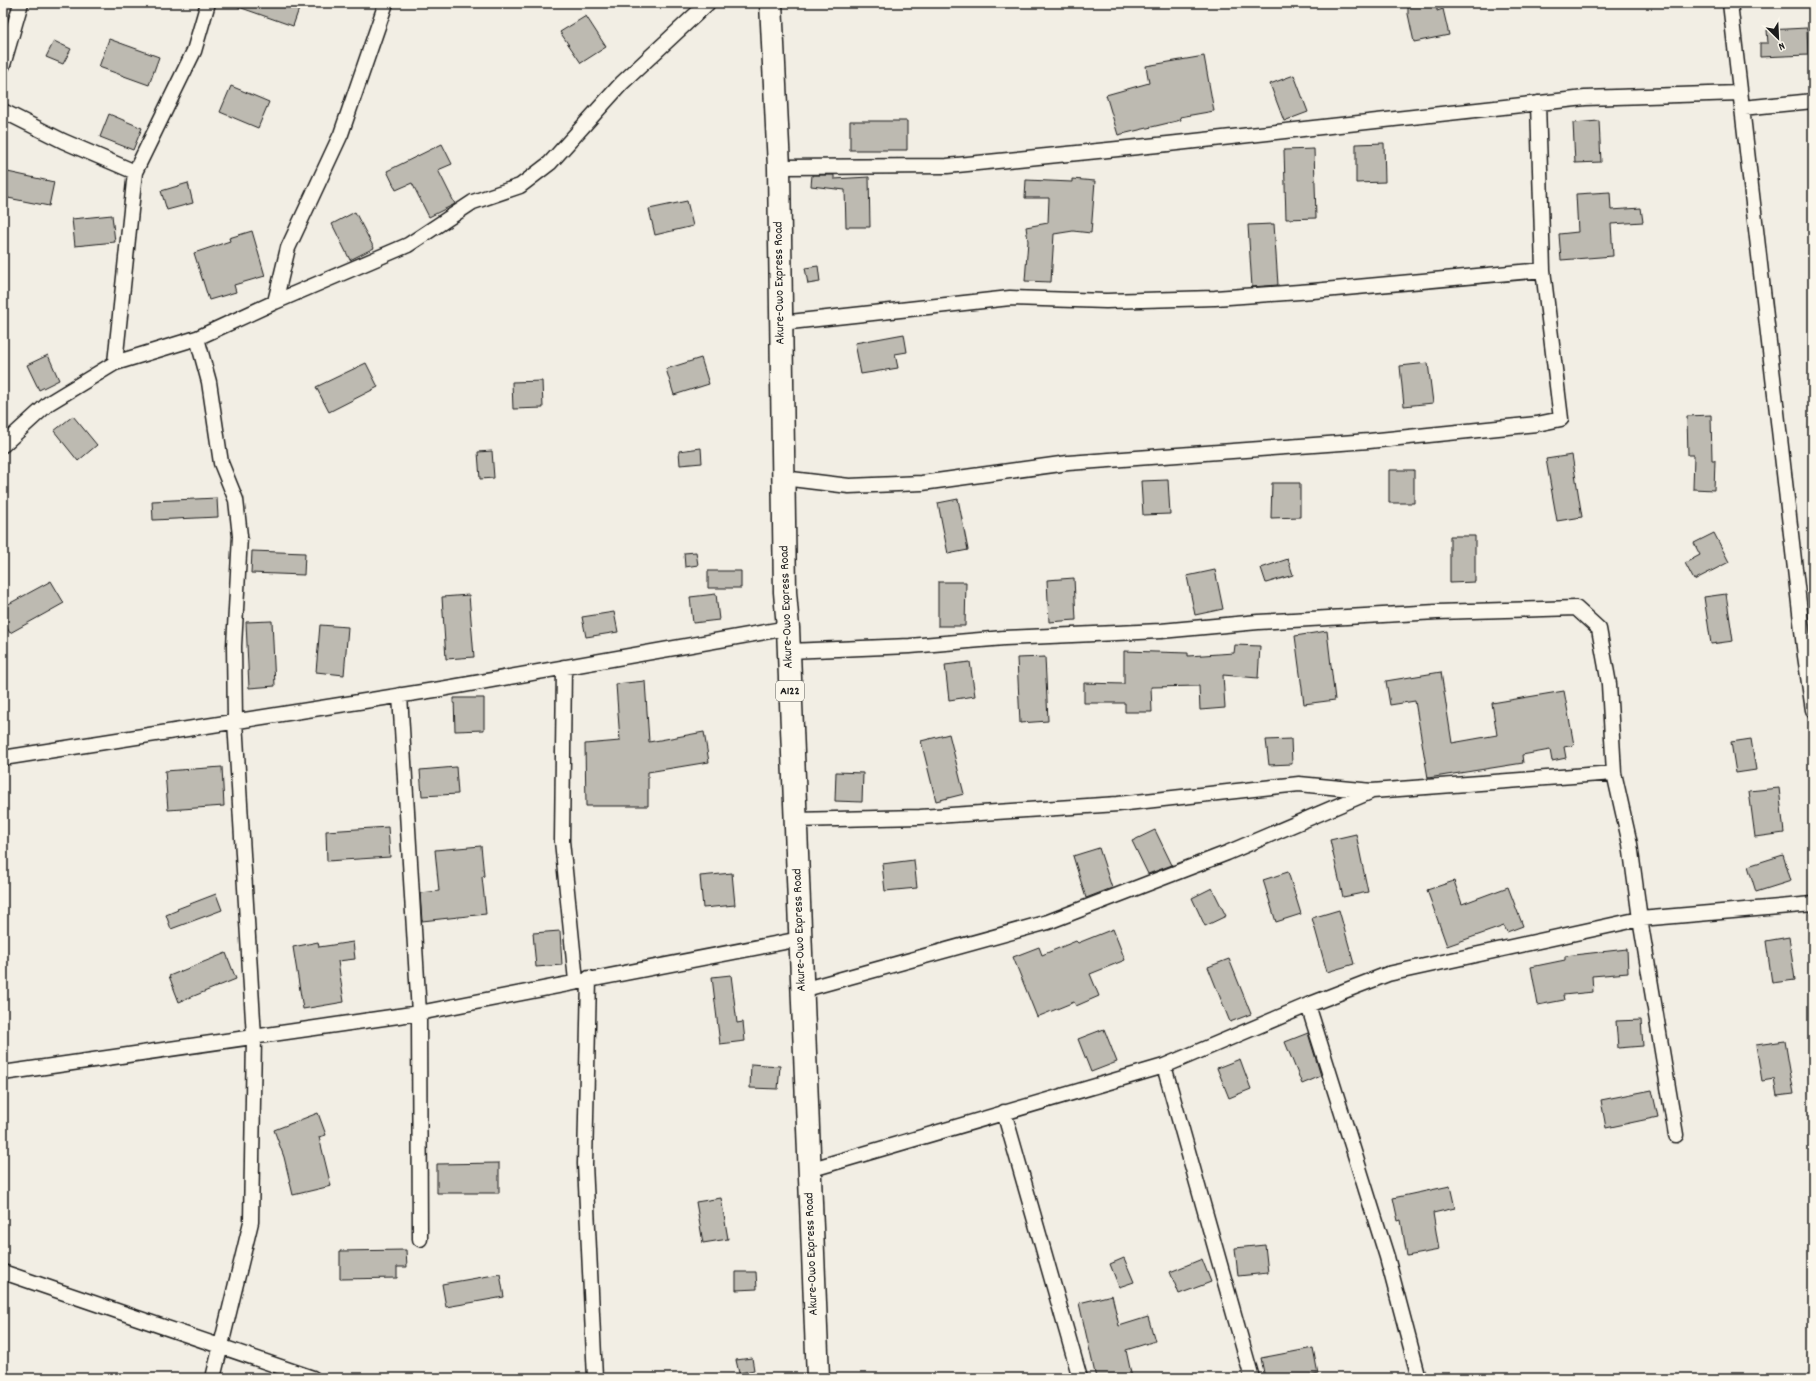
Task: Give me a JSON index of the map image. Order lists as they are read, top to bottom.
{
  "streets": {
    "highway": ["Akure-Owo Express Road", "A122"]
  },
  "north": "bottom right"
}
